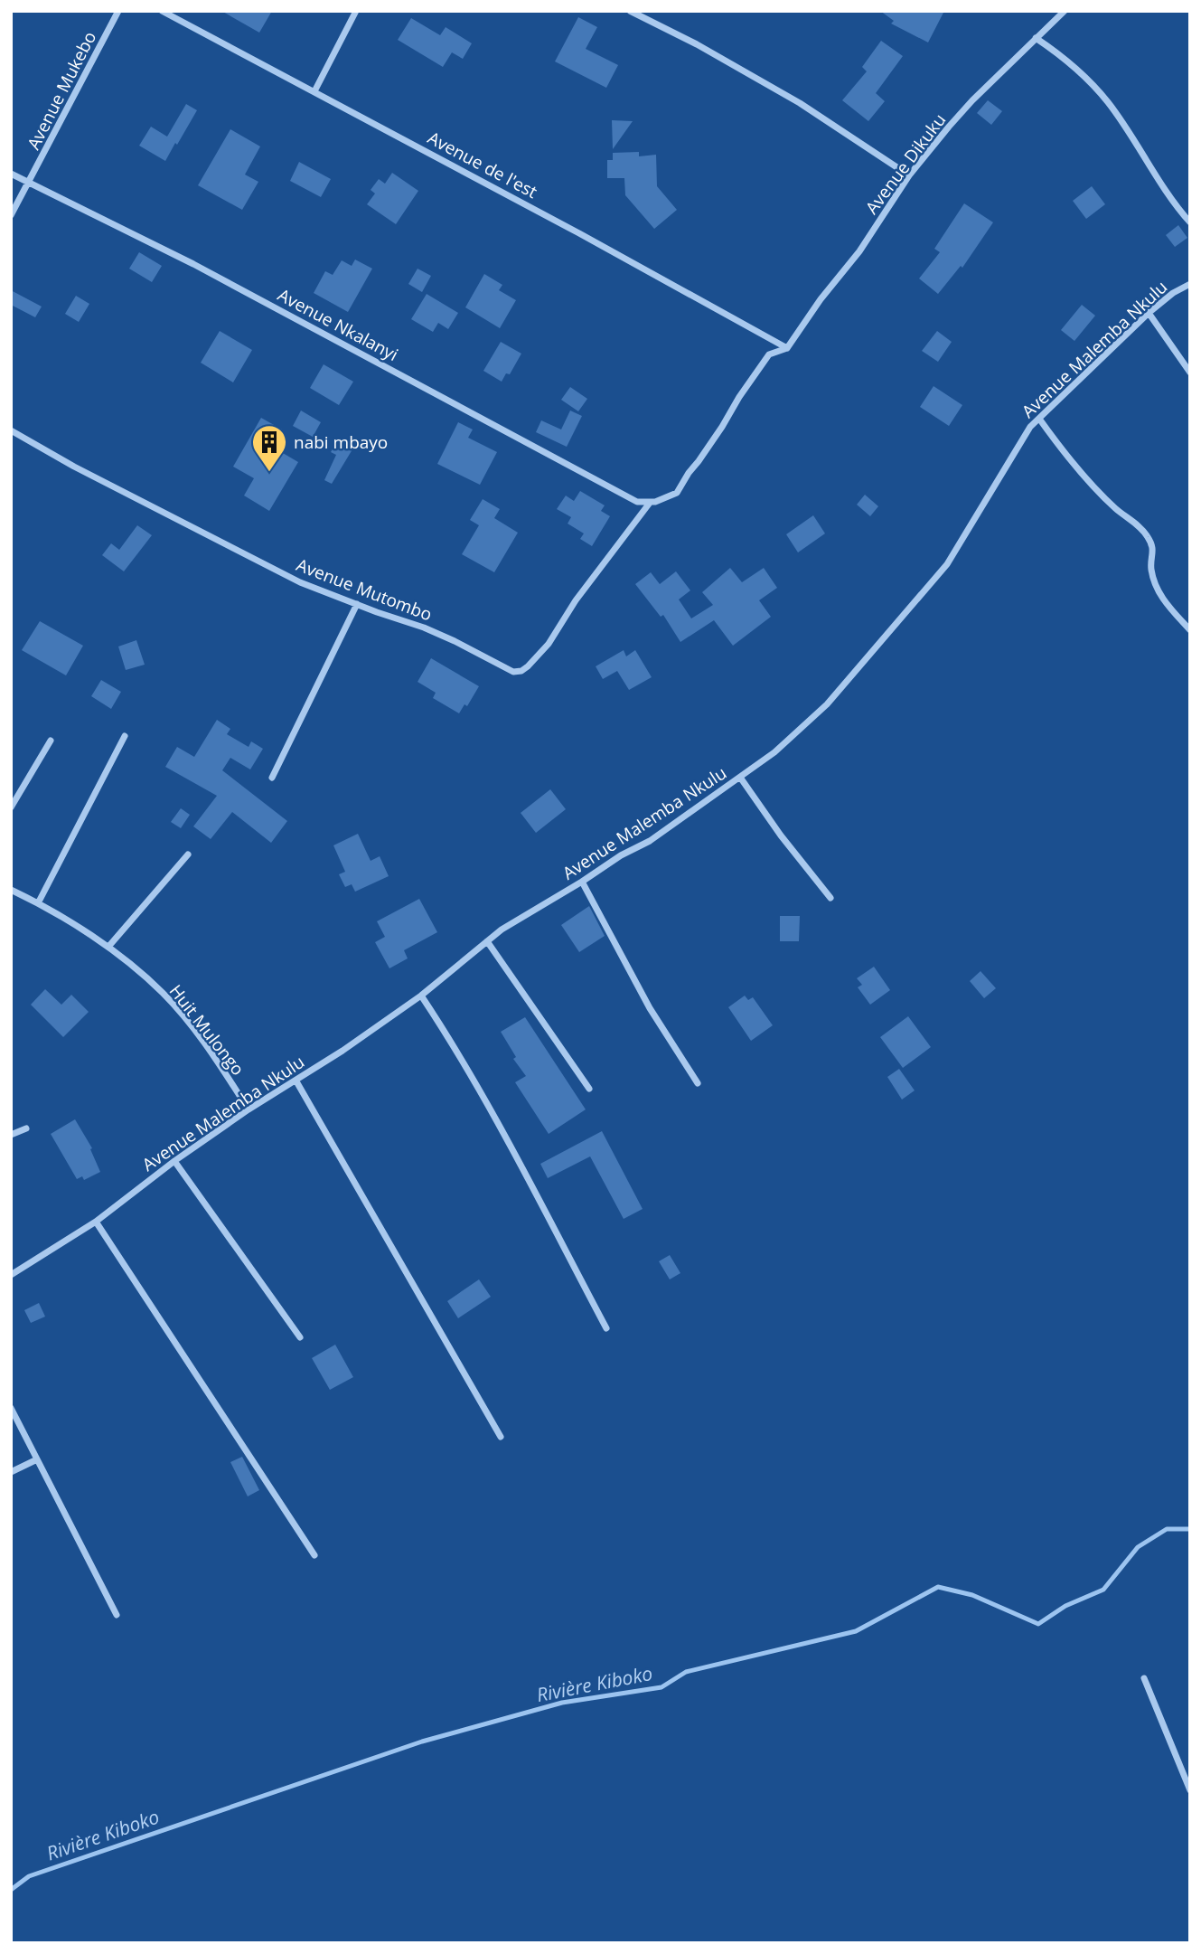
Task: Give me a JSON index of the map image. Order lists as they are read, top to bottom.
{
  "streets": {
    "street": [
      "Avenue Mukebo",
      "Avenue Dikuku",
      "Avenue de l'est",
      "Avenue Nkalanyi",
      "Avenue Malemba Nkulu",
      "Avenue Mutombo",
      "Huit Mulongo"
    ]
  },
  "crossings": [
    ["Avenue Mukebo", "Avenue Nkalanyi"],
    ["Avenue Dikuku", "Avenue de l'est"],
    ["Avenue Nkalanyi", "Avenue Mutombo"],
    ["Avenue Malemba Nkulu", "Huit Mulongo"]
  ],
  "water": ["Rivière Kiboko"],
  "places": {
    "building": ["nabi mbayo"]
  }
}
